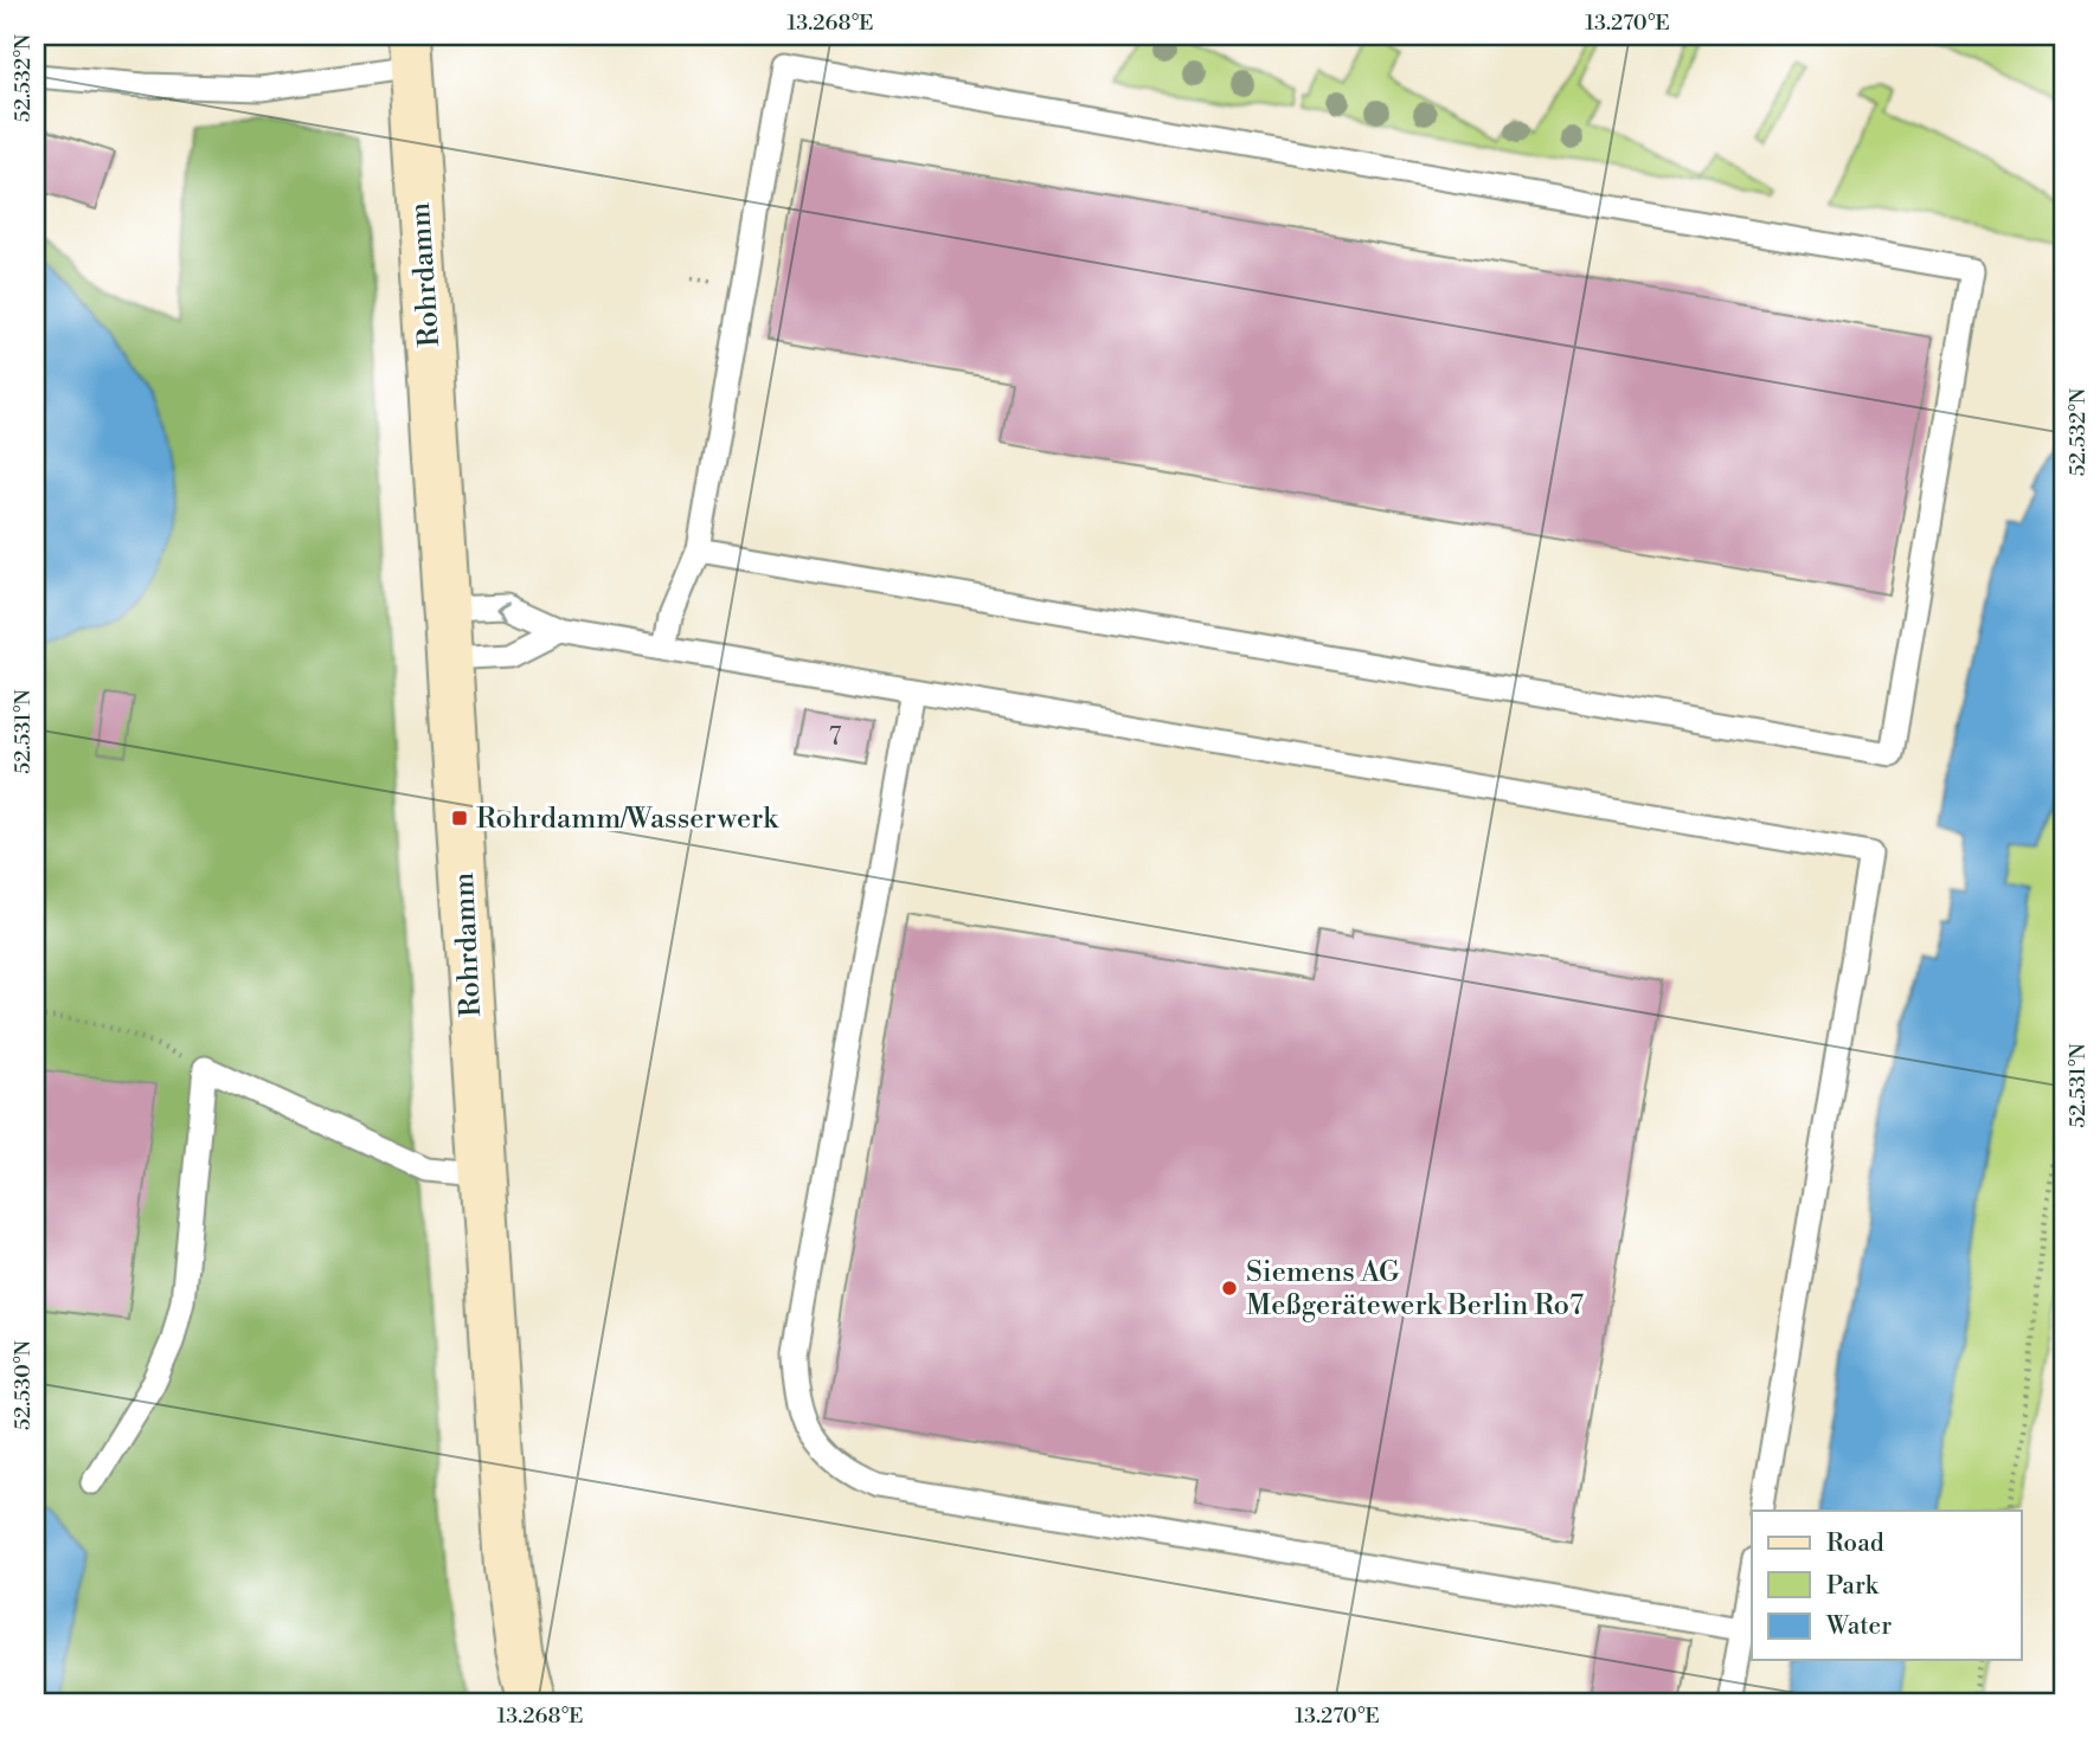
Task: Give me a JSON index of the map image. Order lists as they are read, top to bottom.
{
  "streets": {
    "main road": ["Rohrdamm"]
  },
  "places": {
    "transit": ["Rohrdamm/Wasserwerk"],
    "other": ["Siemens AG Meßgerätewerk Berlin Ro7"]
  },
  "house_numbers": ["7"],
  "legend": ["Road", "Park", "Water"],
  "coordinates": [
    "13.268°E",
    "13.270°E",
    "52.532°N",
    "52.531°N",
    "52.530°N"
  ]
}
